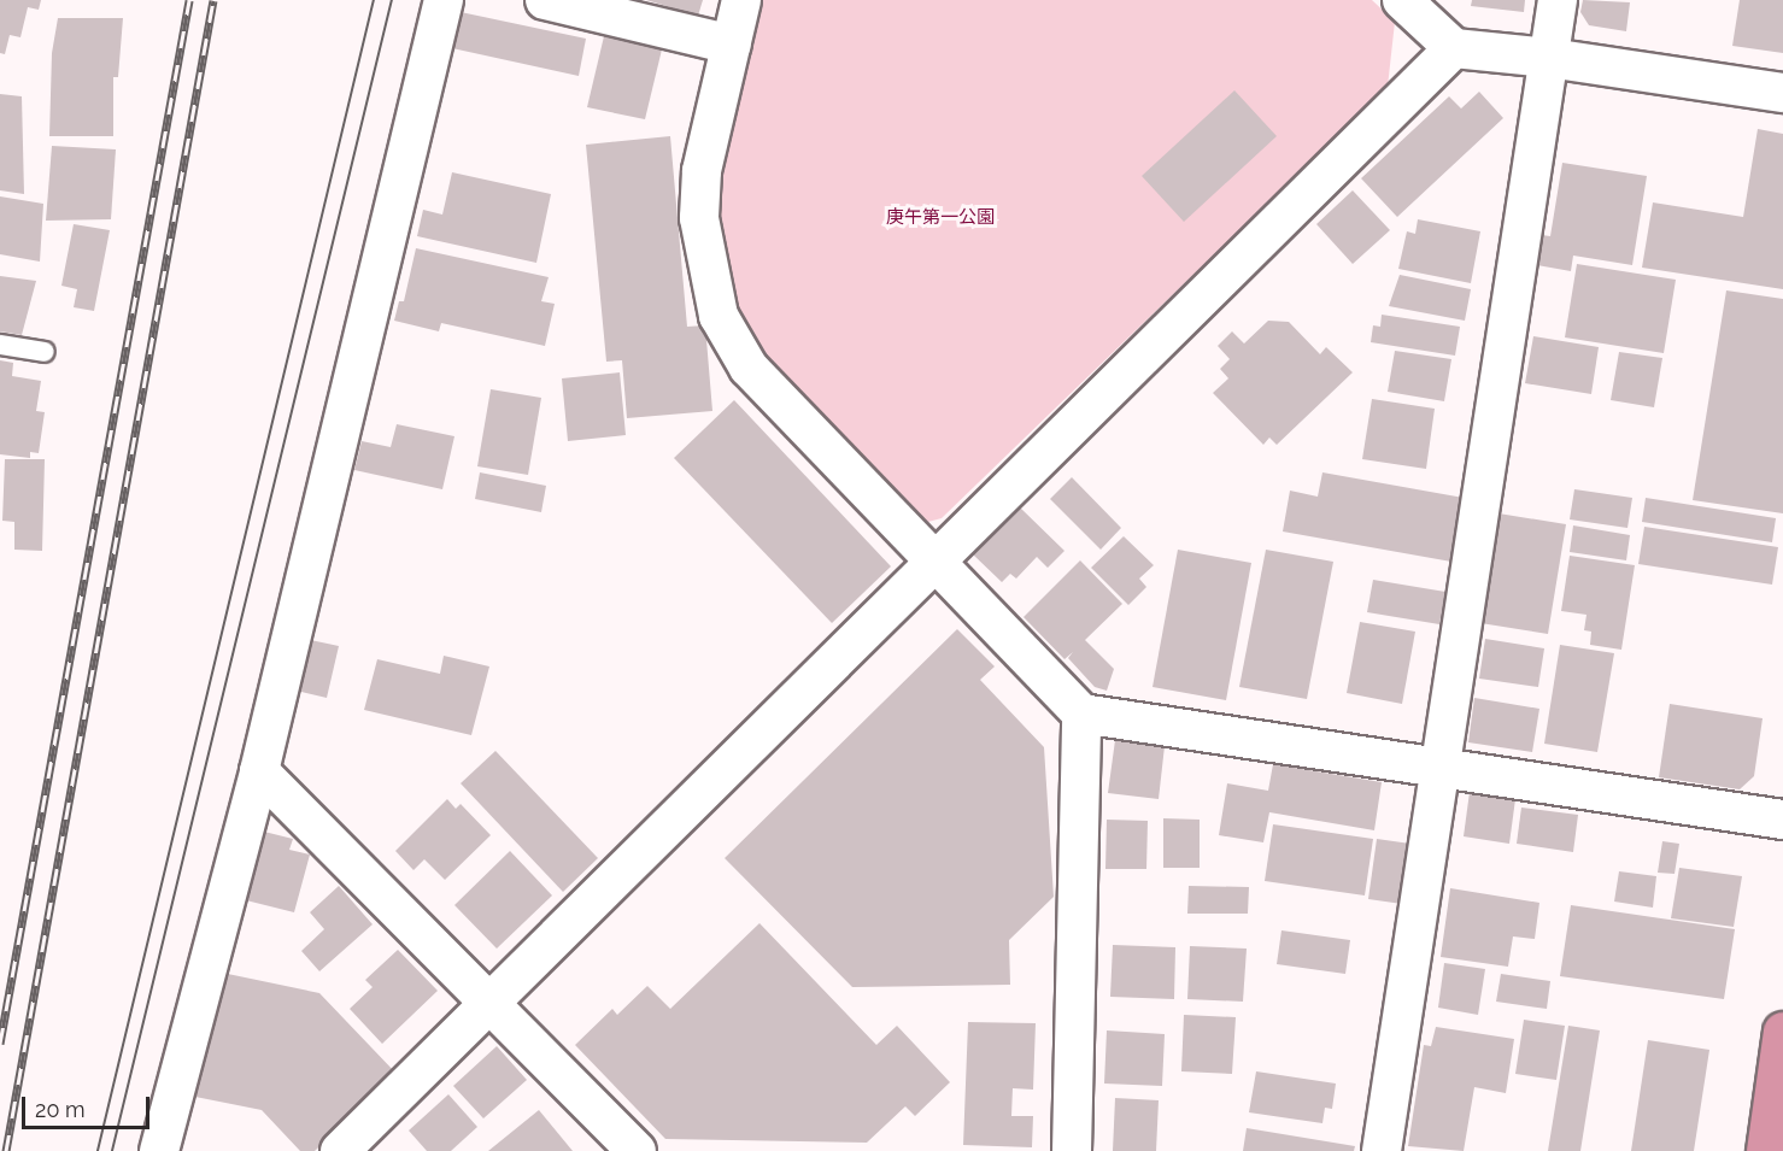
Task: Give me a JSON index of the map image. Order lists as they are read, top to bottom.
{
  "parks": ["庚午第一公園"],
  "scale_bar": "20 m"
}
